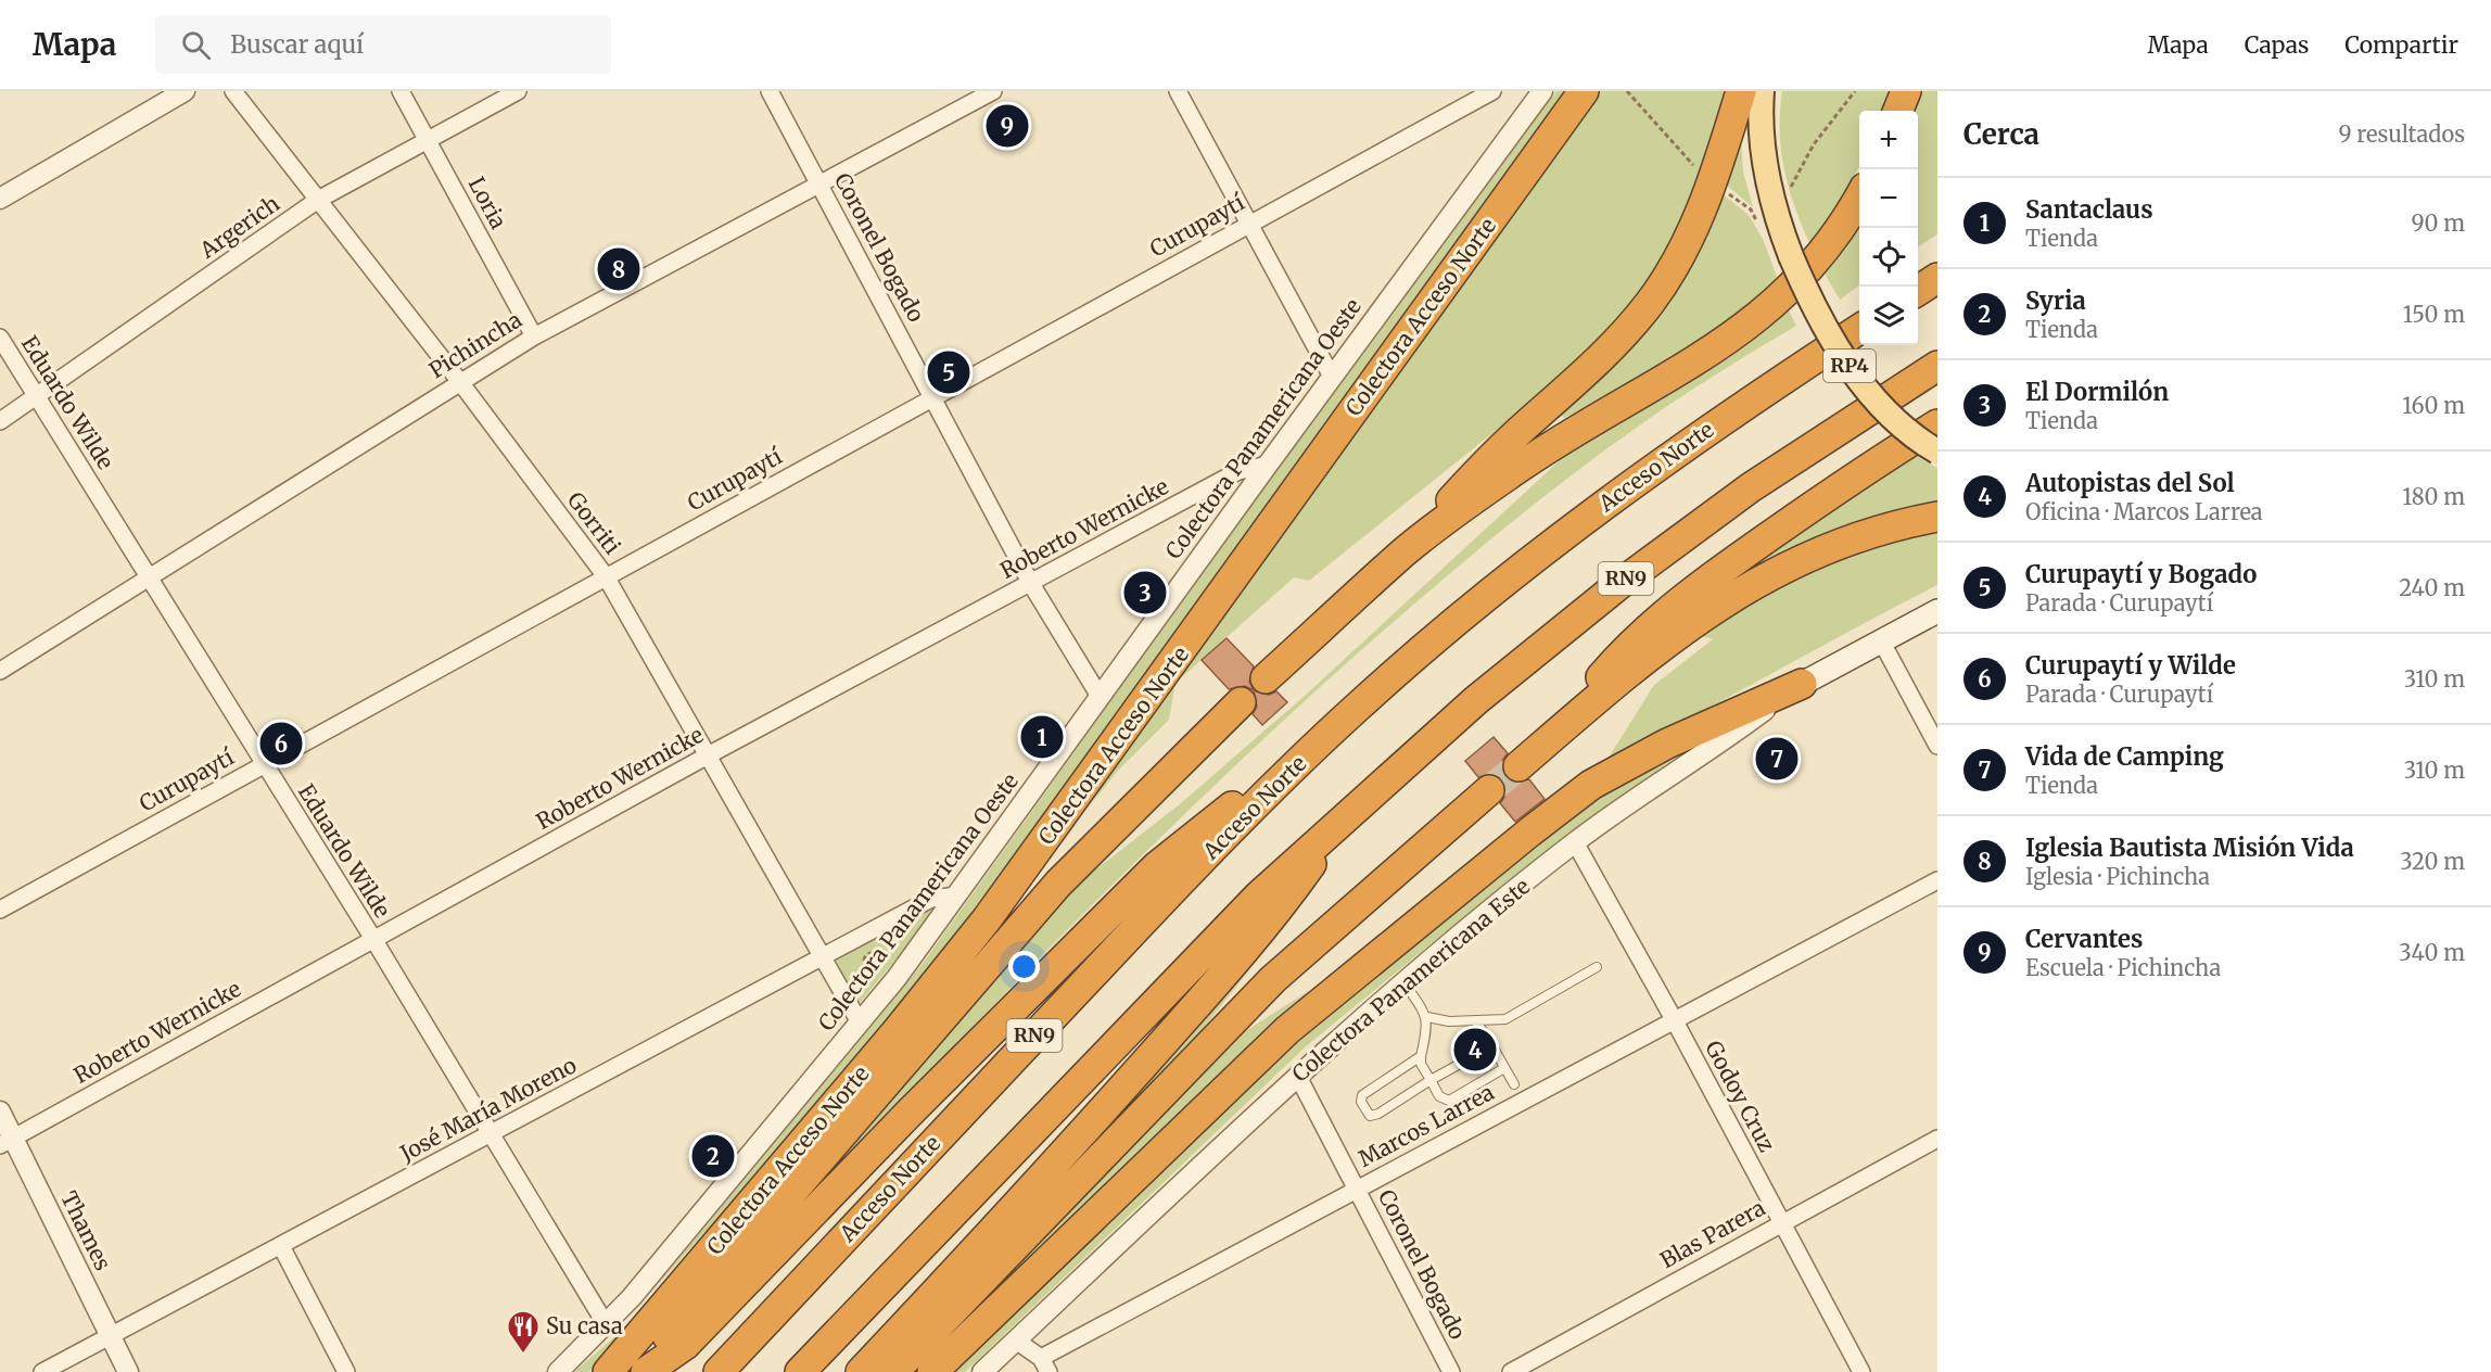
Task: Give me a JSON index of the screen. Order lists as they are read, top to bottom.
{
  "streets": {
    "highway": ["Colectora Acceso Norte", "Acceso Norte", "RN9"],
    "main road": ["RP4", "Colectora Panamericana Este"],
    "street": [
      "Loria",
      "Curupaytí",
      "Argerich",
      "Coronel Bogado",
      "Pichincha",
      "Eduardo Wilde",
      "Colectora Panamericana Oeste",
      "Gorriti",
      "Roberto Wernicke",
      "Godoy Cruz",
      "José María Moreno",
      "Marcos Larrea",
      "Thames",
      "Blas Parera"
    ]
  },
  "crossings": [
    ["Loria", "Argerich"],
    ["Loria", "Pichincha"],
    ["Curupaytí", "Coronel Bogado"],
    ["Curupaytí", "Eduardo Wilde"],
    ["Curupaytí", "Gorriti"],
    ["Argerich", "Eduardo Wilde"],
    ["Argerich", "Gorriti"],
    ["Coronel Bogado", "Pichincha"],
    ["Coronel Bogado", "Colectora Panamericana Oeste"],
    ["Coronel Bogado", "Roberto Wernicke"],
    ["Coronel Bogado", "Colectora Panamericana Este"],
    ["Coronel Bogado", "Marcos Larrea"],
    ["Pichincha", "Eduardo Wilde"],
    ["Pichincha", "Gorriti"],
    ["Eduardo Wilde", "Colectora Panamericana Oeste"],
    ["Eduardo Wilde", "Roberto Wernicke"],
    ["Eduardo Wilde", "José María Moreno"],
    ["Colectora Panamericana Oeste", "Gorriti"],
    ["Colectora Panamericana Oeste", "Roberto Wernicke"],
    ["Colectora Panamericana Oeste", "José María Moreno"],
    ["Gorriti", "Roberto Wernicke"],
    ["Gorriti", "José María Moreno"],
    ["Roberto Wernicke", "Thames"],
    ["Colectora Panamericana Este", "Godoy Cruz"],
    ["Godoy Cruz", "Marcos Larrea"],
    ["Godoy Cruz", "Blas Parera"],
    ["José María Moreno", "Thames"]
  ],
  "places": {
    "restaurant": ["Su casa"]
  },
  "page": {
    "header": "Mapa",
    "search": "Buscar aquí",
    "nav": ["Mapa", "Capas", "Compartir"],
    "heading": ["Cerca", "9 resultados"],
    "pins": [
      "9",
      "8",
      "5",
      "3",
      "1",
      "6",
      "7",
      "4",
      "2"
    ],
    "map_buttons": ["+", "−"],
    "list": [
      {
        "mark": "1",
        "name": "Santaclaus",
        "note": "Tienda",
        "value": "90 m"
      },
      {
        "mark": "2",
        "name": "Syria",
        "note": "Tienda",
        "value": "150 m"
      },
      {
        "mark": "3",
        "name": "El Dormilón",
        "note": "Tienda",
        "value": "160 m"
      },
      {
        "mark": "4",
        "name": "Autopistas del Sol",
        "note": "Oficina · Marcos Larrea",
        "value": "180 m"
      },
      {
        "mark": "5",
        "name": "Curupaytí y Bogado",
        "note": "Parada · Curupaytí",
        "value": "240 m"
      },
      {
        "mark": "6",
        "name": "Curupaytí y Wilde",
        "note": "Parada · Curupaytí",
        "value": "310 m"
      },
      {
        "mark": "7",
        "name": "Vida de Camping",
        "note": "Tienda",
        "value": "310 m"
      },
      {
        "mark": "8",
        "name": "Iglesia Bautista Misión Vida",
        "note": "Iglesia · Pichincha",
        "value": "320 m"
      },
      {
        "mark": "9",
        "name": "Cervantes",
        "note": "Escuela · Pichincha",
        "value": "340 m"
      }
    ]
  }
}
